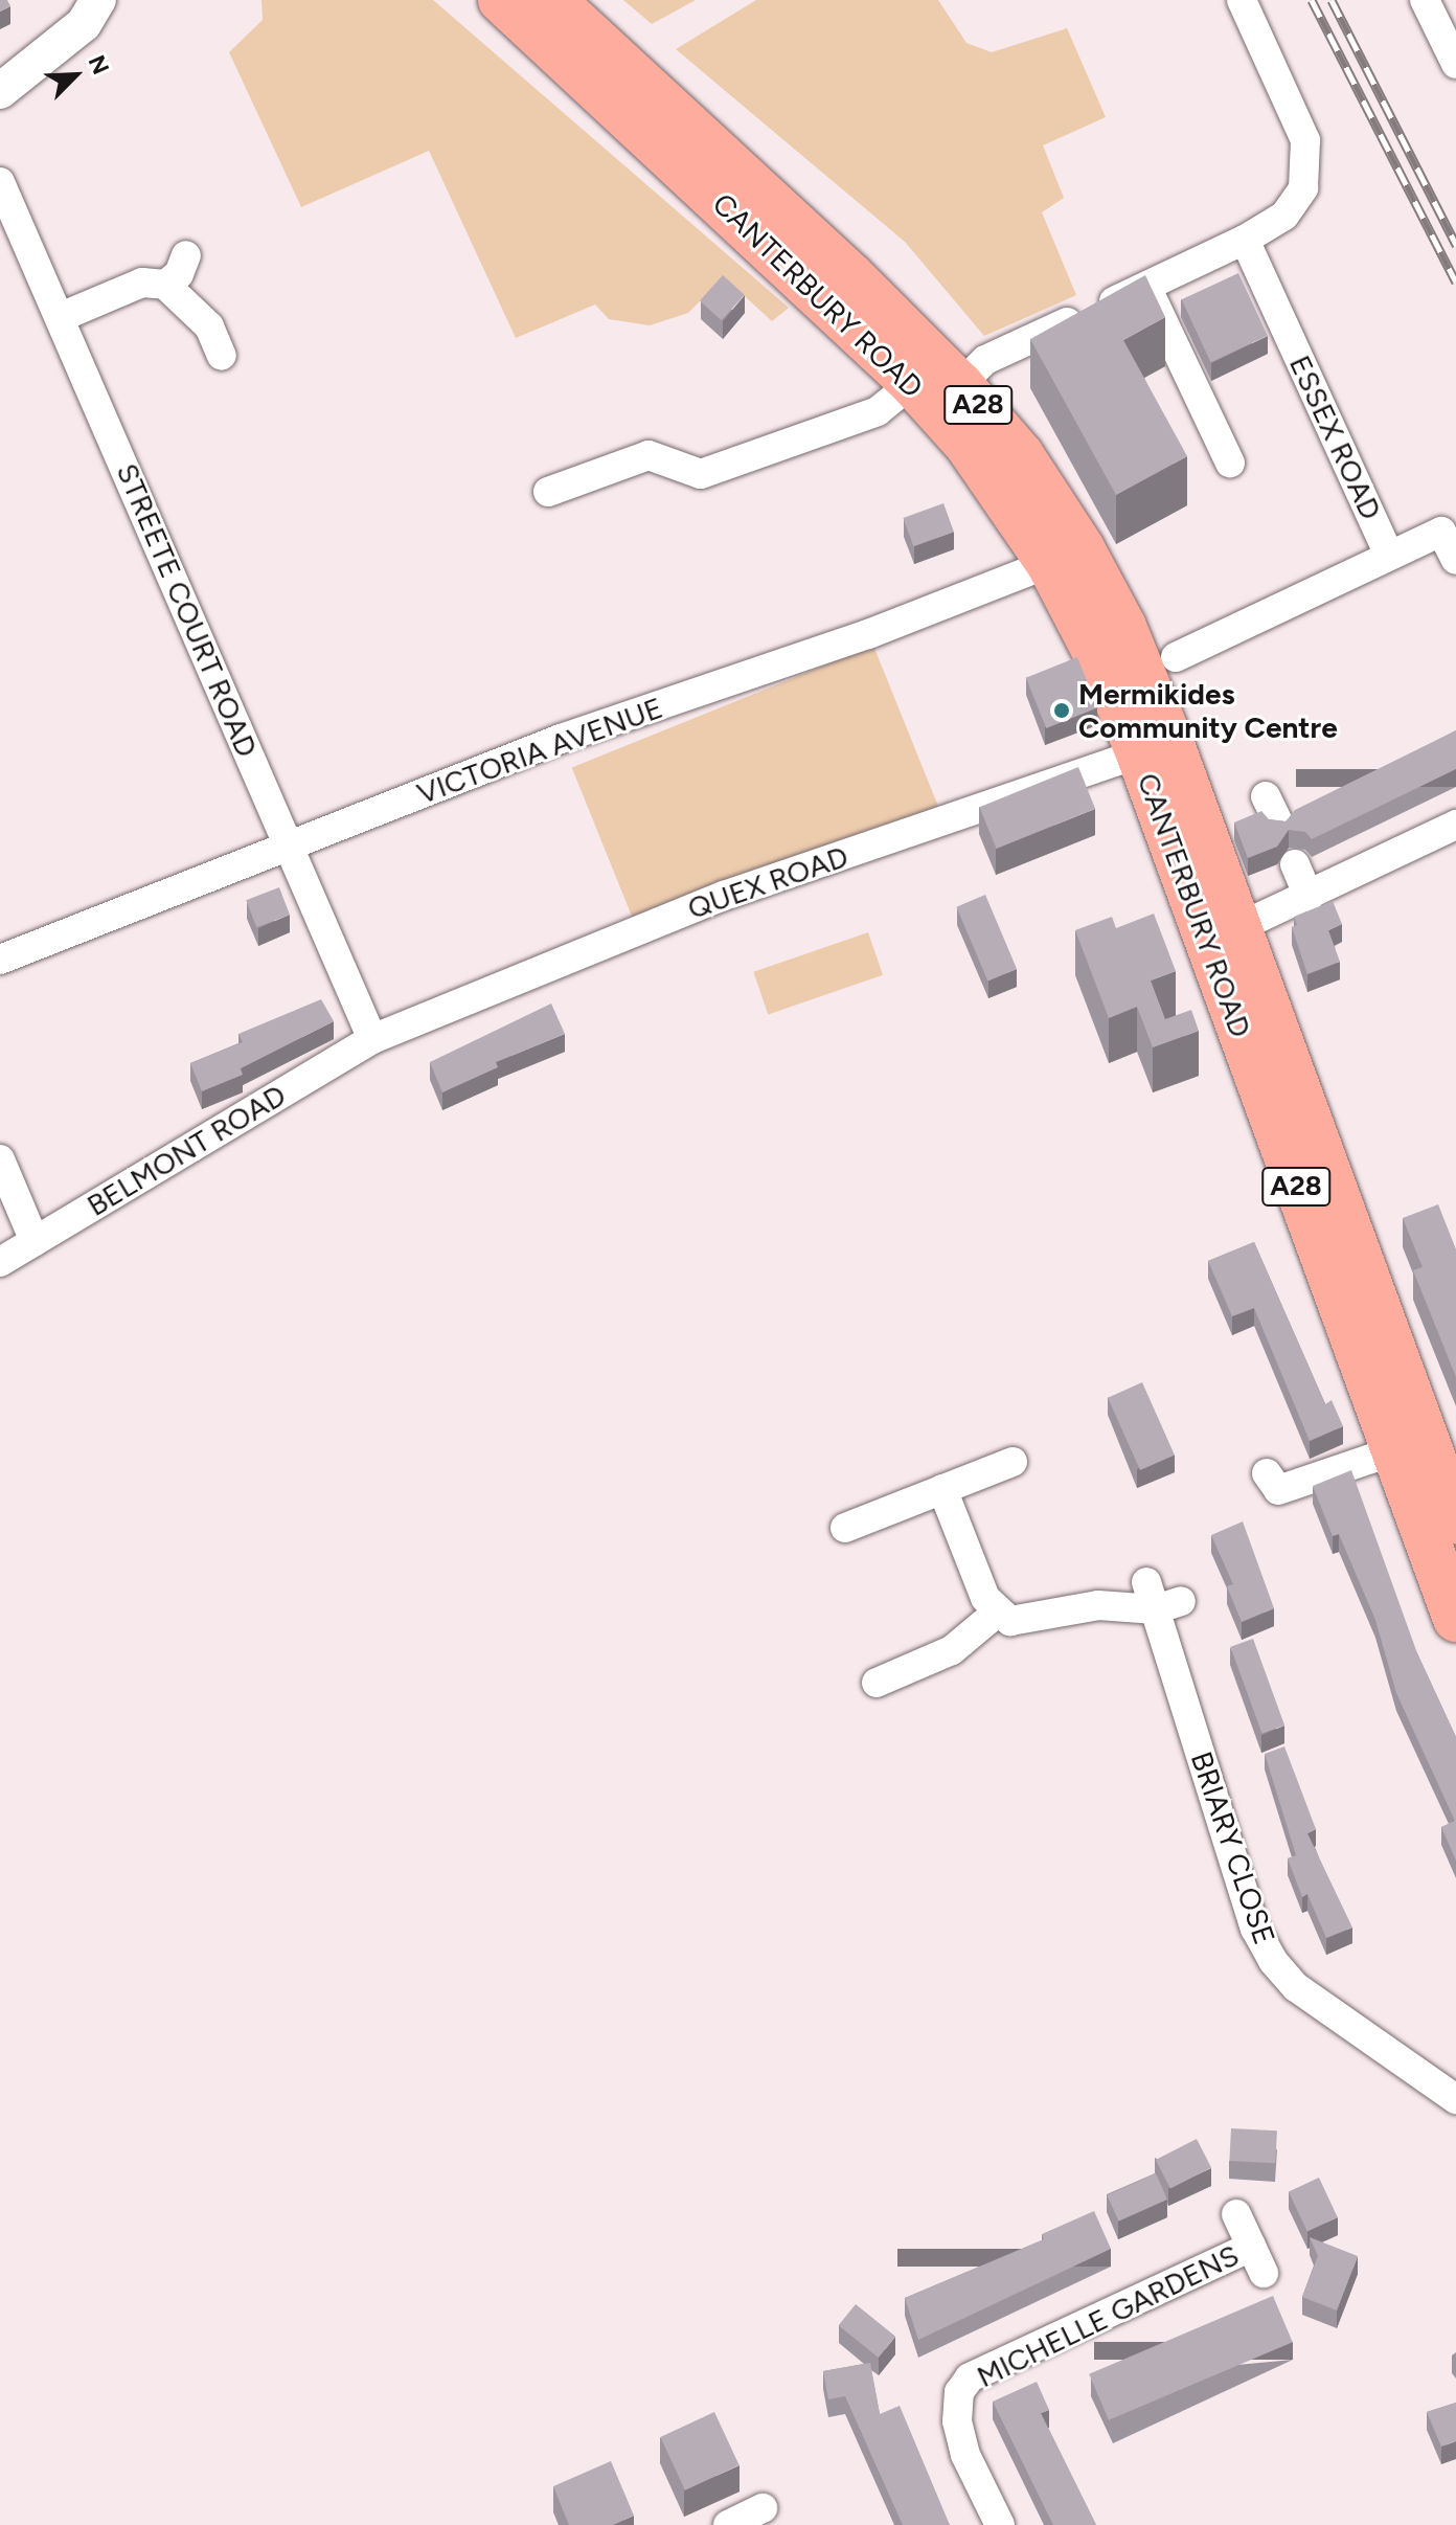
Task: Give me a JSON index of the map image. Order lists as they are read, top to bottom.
{
  "streets": {
    "highway": ["CANTERBURY ROAD", "A28"],
    "street": [
      "ESSEX ROAD",
      "STREETE COURT ROAD",
      "VICTORIA AVENUE",
      "QUEX ROAD",
      "BELMONT ROAD",
      "BRIARY CLOSE",
      "MICHELLE GARDENS"
    ]
  },
  "crossings": [
    ["CANTERBURY ROAD", "VICTORIA AVENUE"],
    ["CANTERBURY ROAD", "QUEX ROAD"],
    ["STREETE COURT ROAD", "VICTORIA AVENUE"],
    ["STREETE COURT ROAD", "QUEX ROAD"],
    ["STREETE COURT ROAD", "BELMONT ROAD"],
    ["QUEX ROAD", "BELMONT ROAD"]
  ],
  "places": ["Mermikides Community Centre"],
  "north": "top right"
}
